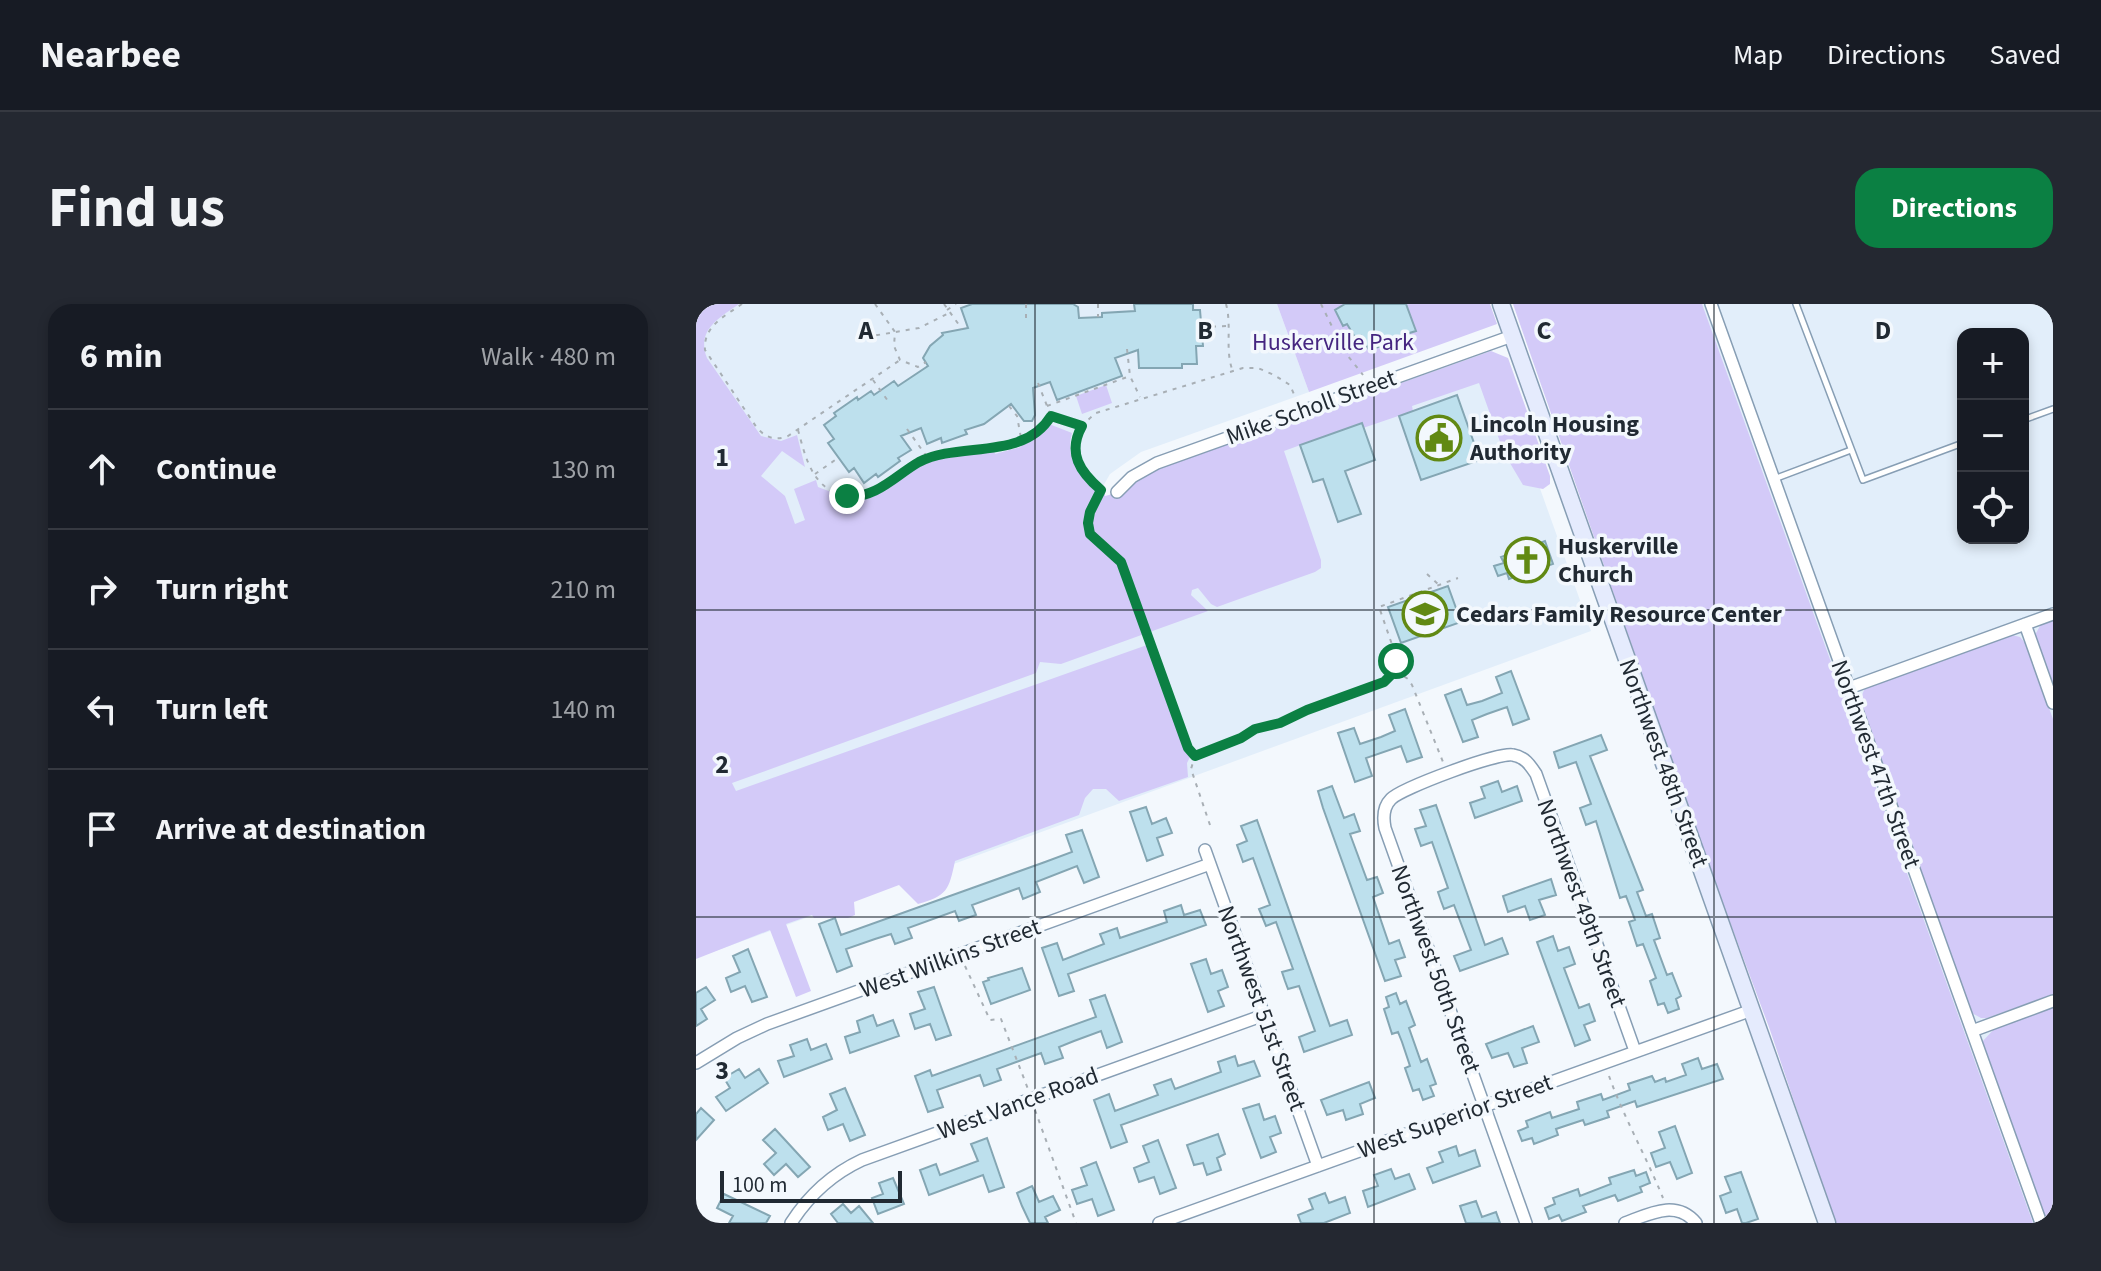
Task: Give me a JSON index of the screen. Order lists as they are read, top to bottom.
{
  "streets": {
    "main road": ["Northwest 48th Street"],
    "street": [
      "Mike Scholl Street",
      "Northwest 47th Street",
      "Northwest 49th Street",
      "West Wilkins Street",
      "Northwest 50th Street",
      "Northwest 51st Street",
      "West Vance Road",
      "West Superior Street"
    ]
  },
  "crossings": [
    ["Mike Scholl Street", "Northwest 48th Street"],
    ["Northwest 48th Street", "West Superior Street"],
    ["Northwest 49th Street", "Northwest 50th Street"],
    ["Northwest 49th Street", "West Superior Street"],
    ["West Wilkins Street", "Northwest 51st Street"],
    ["Northwest 50th Street", "West Superior Street"],
    ["Northwest 51st Street", "West Vance Road"],
    ["Northwest 51st Street", "West Superior Street"]
  ],
  "parks": ["Huskerville Park"],
  "places": {
    "public building": ["Lincoln Housing Authority"],
    "church": ["Huskerville Church"],
    "school or university": ["Cedars Family Resource Center"]
  },
  "scale_bar": "100 m",
  "page": {
    "header": "Nearbee",
    "nav": ["Map", "Directions", "Saved"],
    "buttons": "Directions",
    "title": "Find us",
    "heading": ["6 min", "Walk · 480 m"],
    "map_buttons": ["+", "−"],
    "list": [
      ["Continue", "130 m"],
      ["Turn right", "210 m"],
      ["Turn left", "140 m"],
      "Arrive at destination"
    ],
    "scale": "100 m"
  },
  "grid": {
    "columns": [
      "A",
      "B",
      "C",
      "D"
    ],
    "rows": ["1", "2", "3"]
  }
}
